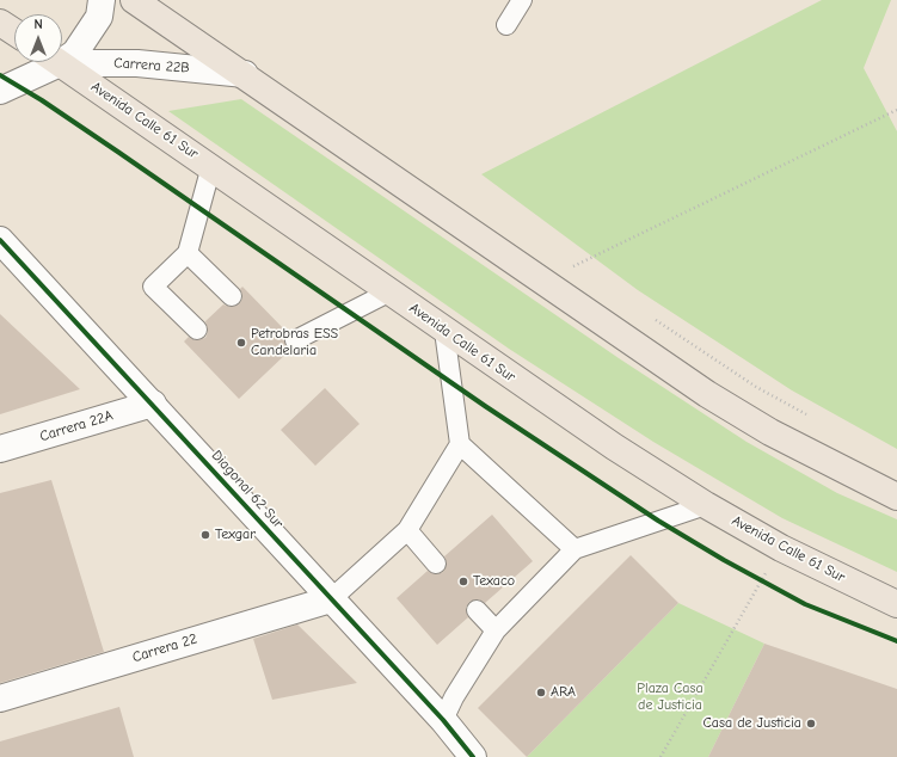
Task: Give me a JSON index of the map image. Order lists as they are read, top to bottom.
{
  "streets": {
    "main road": ["Avenida Calle 61 Sur"],
    "street": [
      "Carrera 22B",
      "Carrera 22A",
      "Diagonal 62 Sur",
      "Carrera 22"
    ]
  },
  "crossings": [
    ["Carrera 22A", "Diagonal 62 Sur"],
    ["Diagonal 62 Sur", "Carrera 22"]
  ],
  "parks": ["Plaza Casa de Justicia"],
  "places": [
    "Petrobras ESS Candelaria",
    "Texgar",
    "Texaco",
    "ARA",
    "Casa de Justicia"
  ],
  "north": "top"
}
